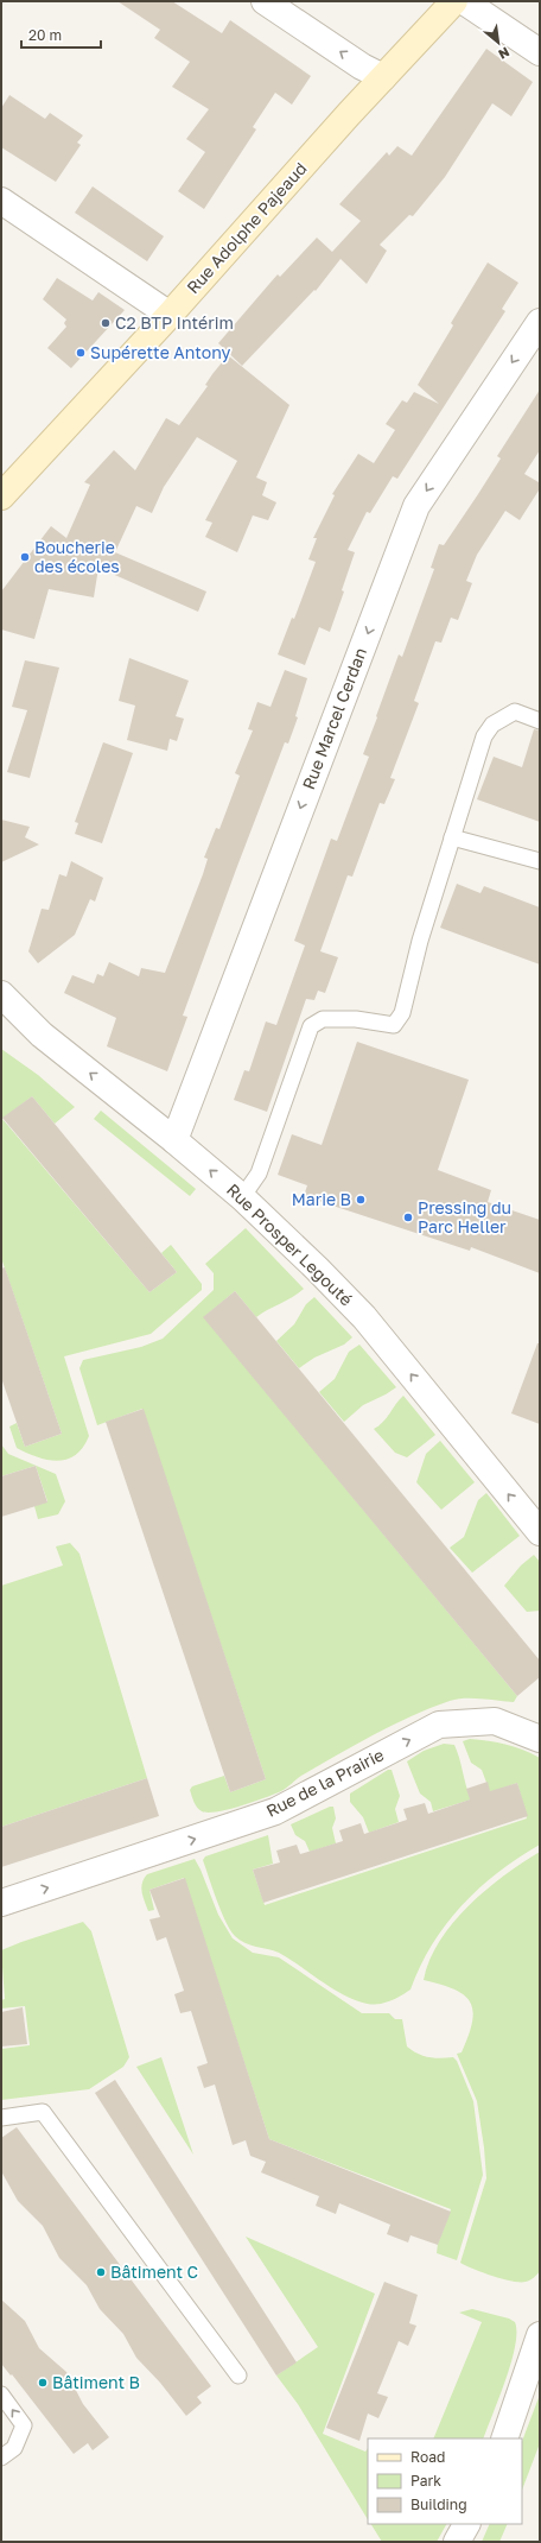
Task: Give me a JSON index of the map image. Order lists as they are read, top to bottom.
{
  "streets": {
    "main road": ["Rue Adolphe Pajeaud"],
    "street": ["Rue Marcel Cerdan", "Rue Prosper Legouté", "Rue de la Prairie"]
  },
  "crossings": [
    ["Rue Marcel Cerdan", "Rue Prosper Legouté"]
  ],
  "one_way": ["Rue Marcel Cerdan", "Rue Prosper Legouté", "Rue de la Prairie"],
  "places": [
    "C2 BTP Intérim",
    "Supérette Antony",
    "Boucherie des écoles",
    "Marie B",
    "Pressing du Parc Heller",
    "Bâtiment C",
    "Bâtiment B"
  ],
  "legend": ["Road", "Park", "Building"],
  "scale_bar": "20 m",
  "north": "bottom right"
}
